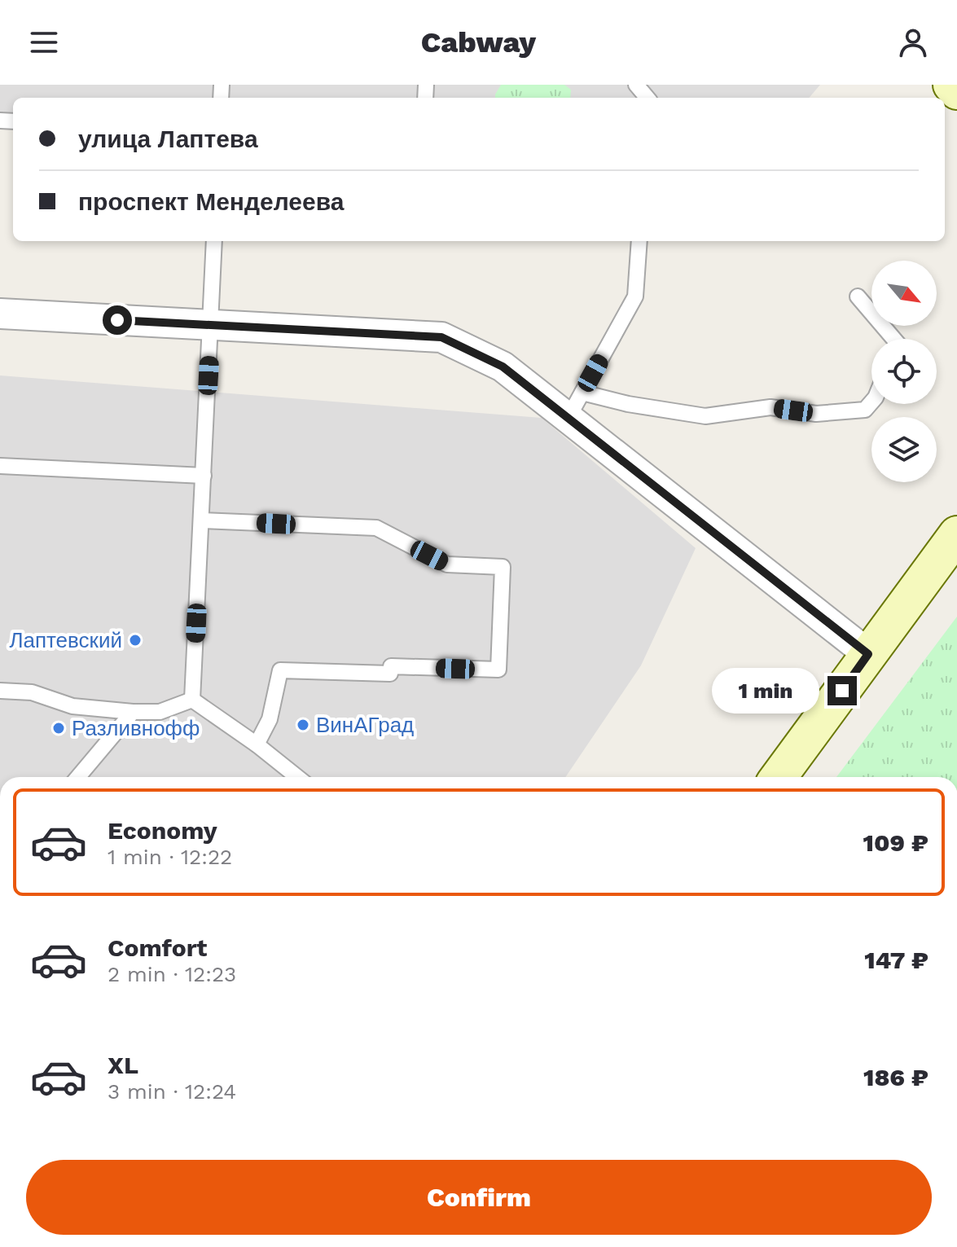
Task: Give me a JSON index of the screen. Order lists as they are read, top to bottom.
{
  "places": ["Лаптевский", "ВинАГрад", "Разливнофф"],
  "north": "bottom right",
  "page": {
    "header": "Cabway",
    "banner": ["улица Лаптева", "проспект Менделеева"],
    "bubble": "1 min",
    "list": [
      {
        "name": "Economy",
        "note": "1 min · 12:22",
        "value": "109 ₽"
      },
      {
        "name": "Comfort",
        "note": "2 min · 12:23",
        "value": "147 ₽"
      },
      {
        "name": "XL",
        "note": "3 min · 12:24",
        "value": "186 ₽"
      }
    ],
    "buttons": "Confirm"
  }
}
